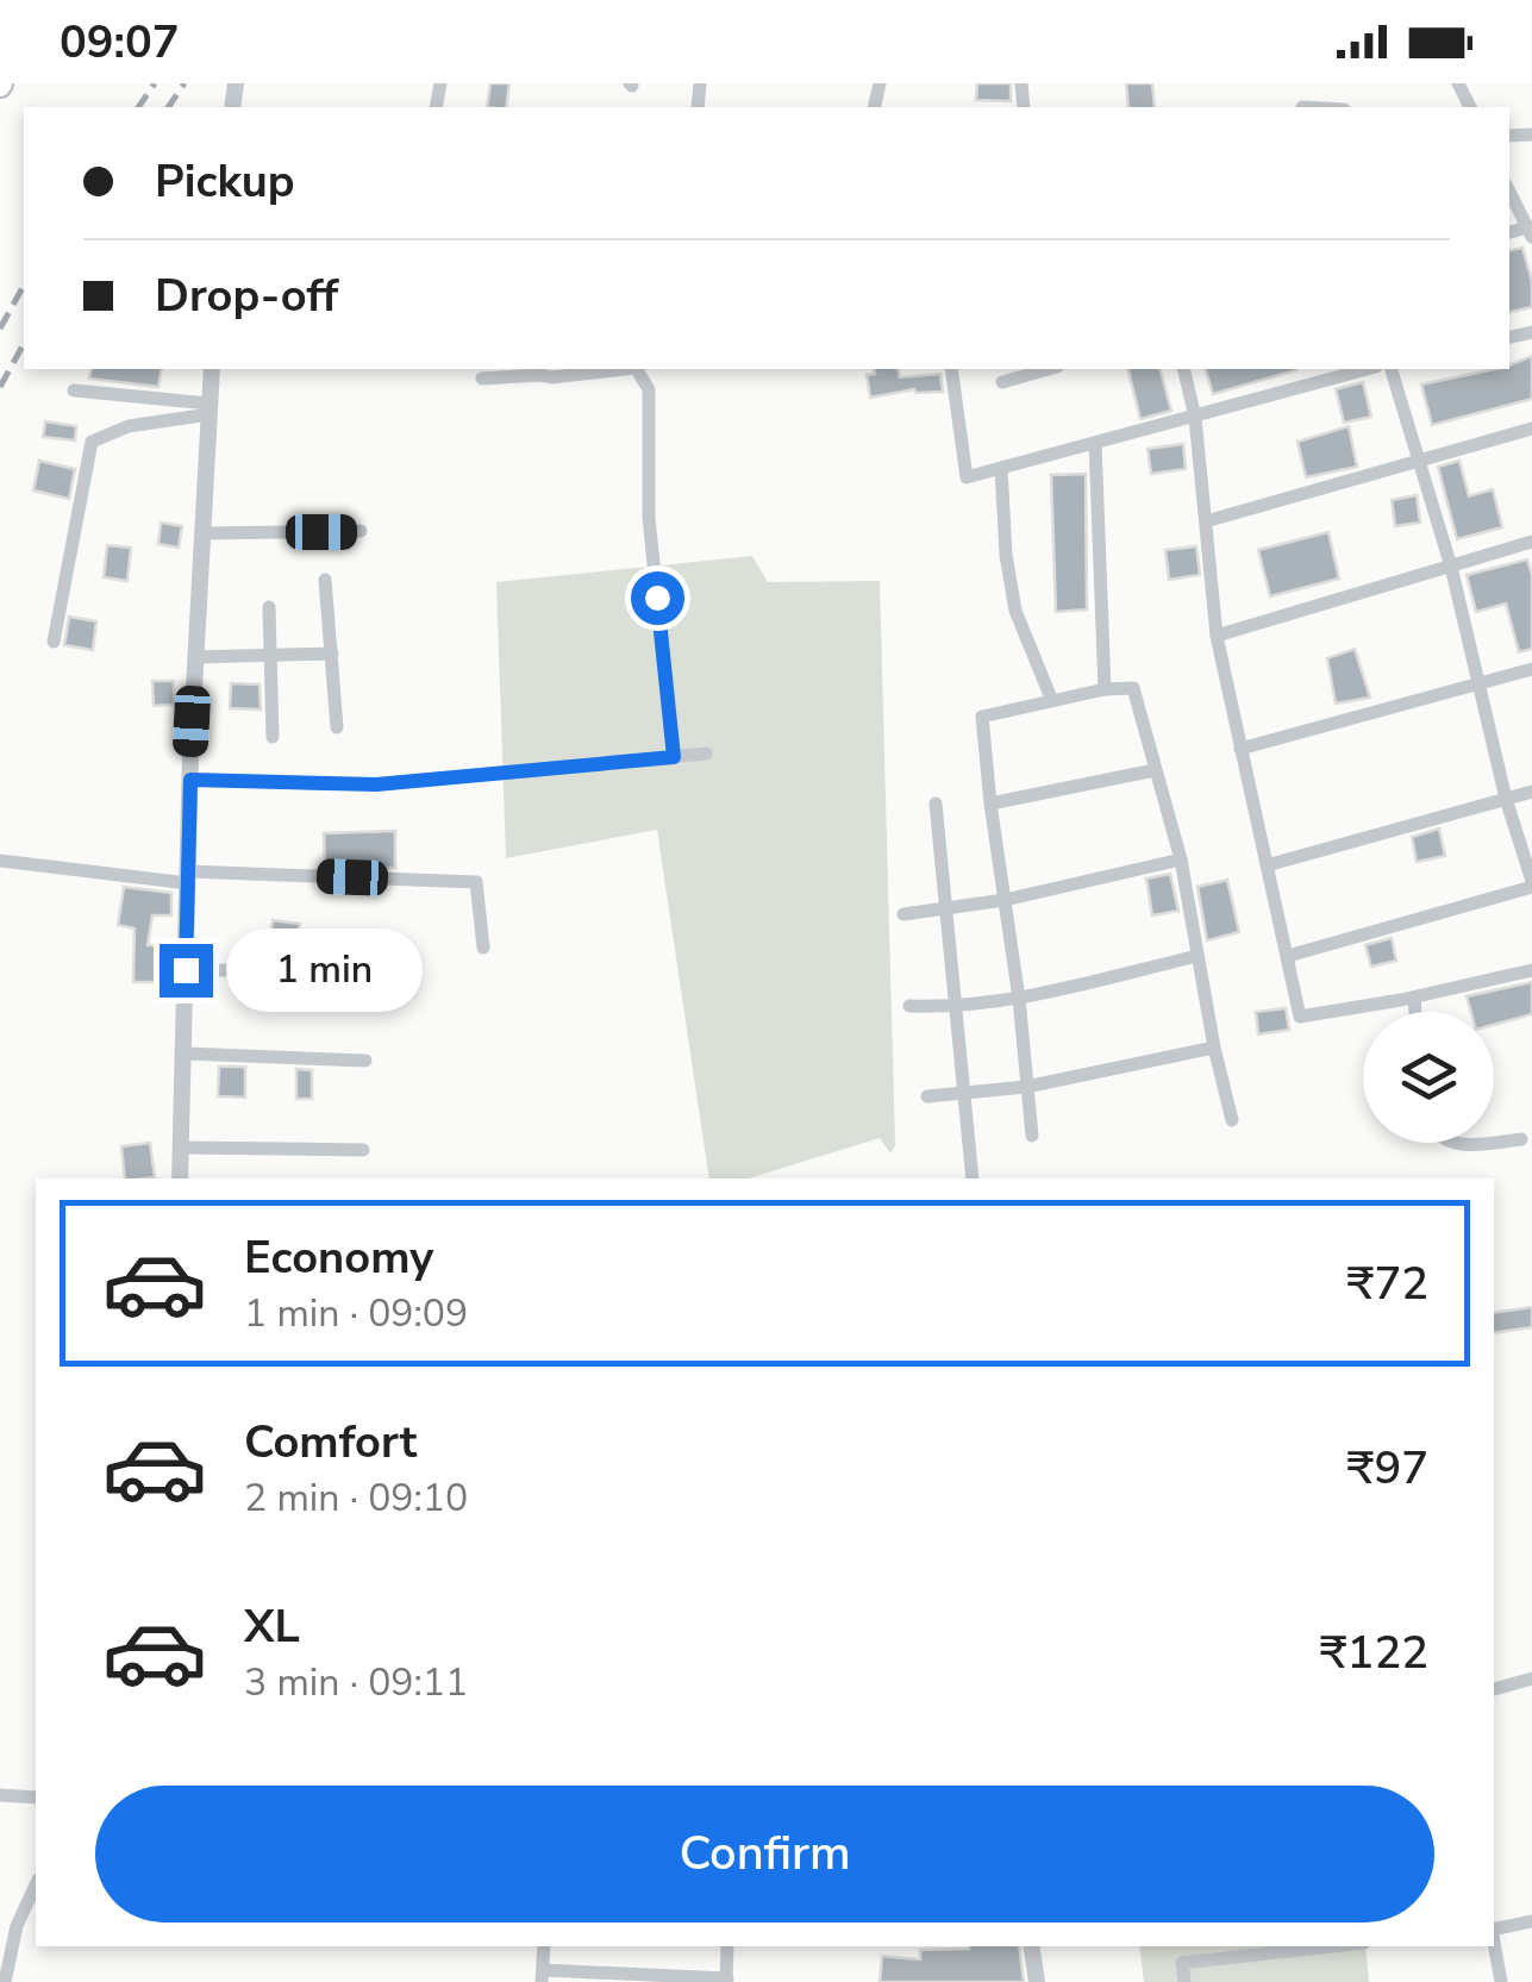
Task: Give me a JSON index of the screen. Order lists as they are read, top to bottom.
{
  "page": {
    "status": "09:07",
    "banner": ["Pickup", "Drop-off"],
    "bubble": "1 min",
    "list": [
      {
        "name": "Economy",
        "note": "1 min · 09:09",
        "value": "₹72"
      },
      {
        "name": "Comfort",
        "note": "2 min · 09:10",
        "value": "₹97"
      },
      {
        "name": "XL",
        "note": "3 min · 09:11",
        "value": "₹122"
      }
    ],
    "buttons": "Confirm"
  }
}
